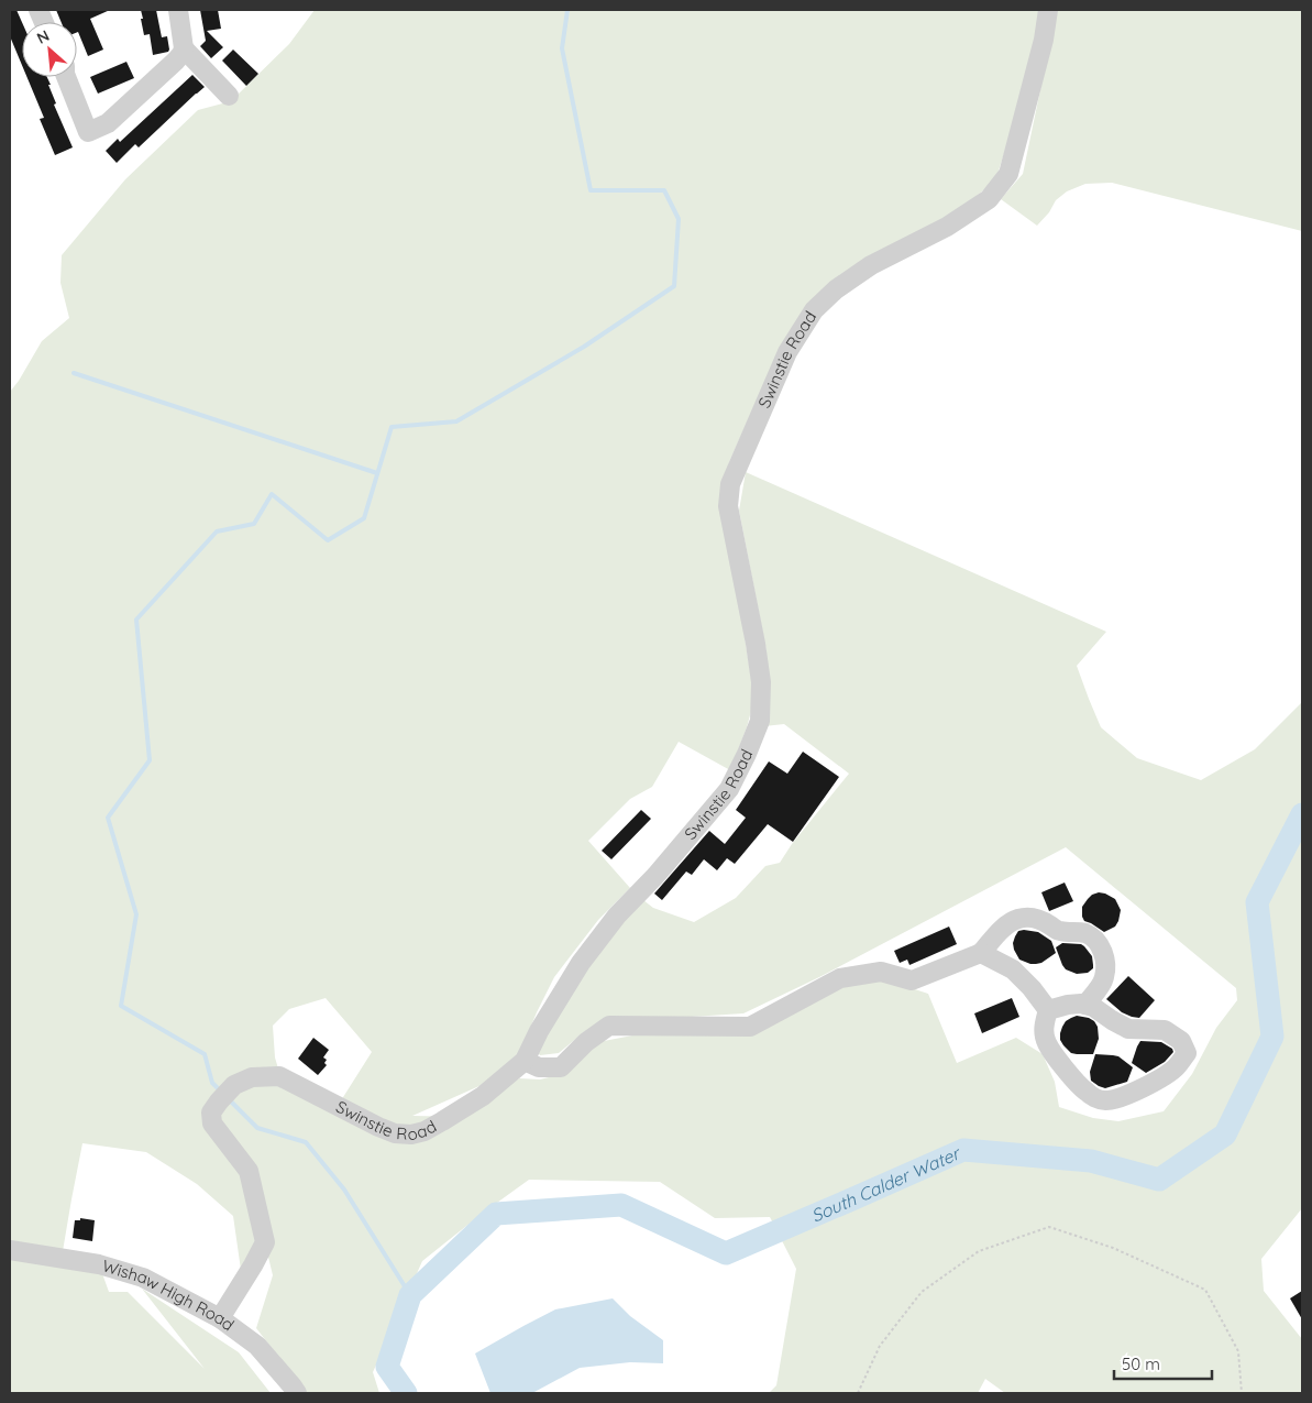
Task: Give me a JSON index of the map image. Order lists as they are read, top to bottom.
{
  "streets": {
    "street": ["Swinstie Road", "Wishaw High Road"]
  },
  "crossings": [
    ["Swinstie Road", "Wishaw High Road"]
  ],
  "water": ["South Calder Water"],
  "scale_bar": "50 m",
  "north": "top left"
}
